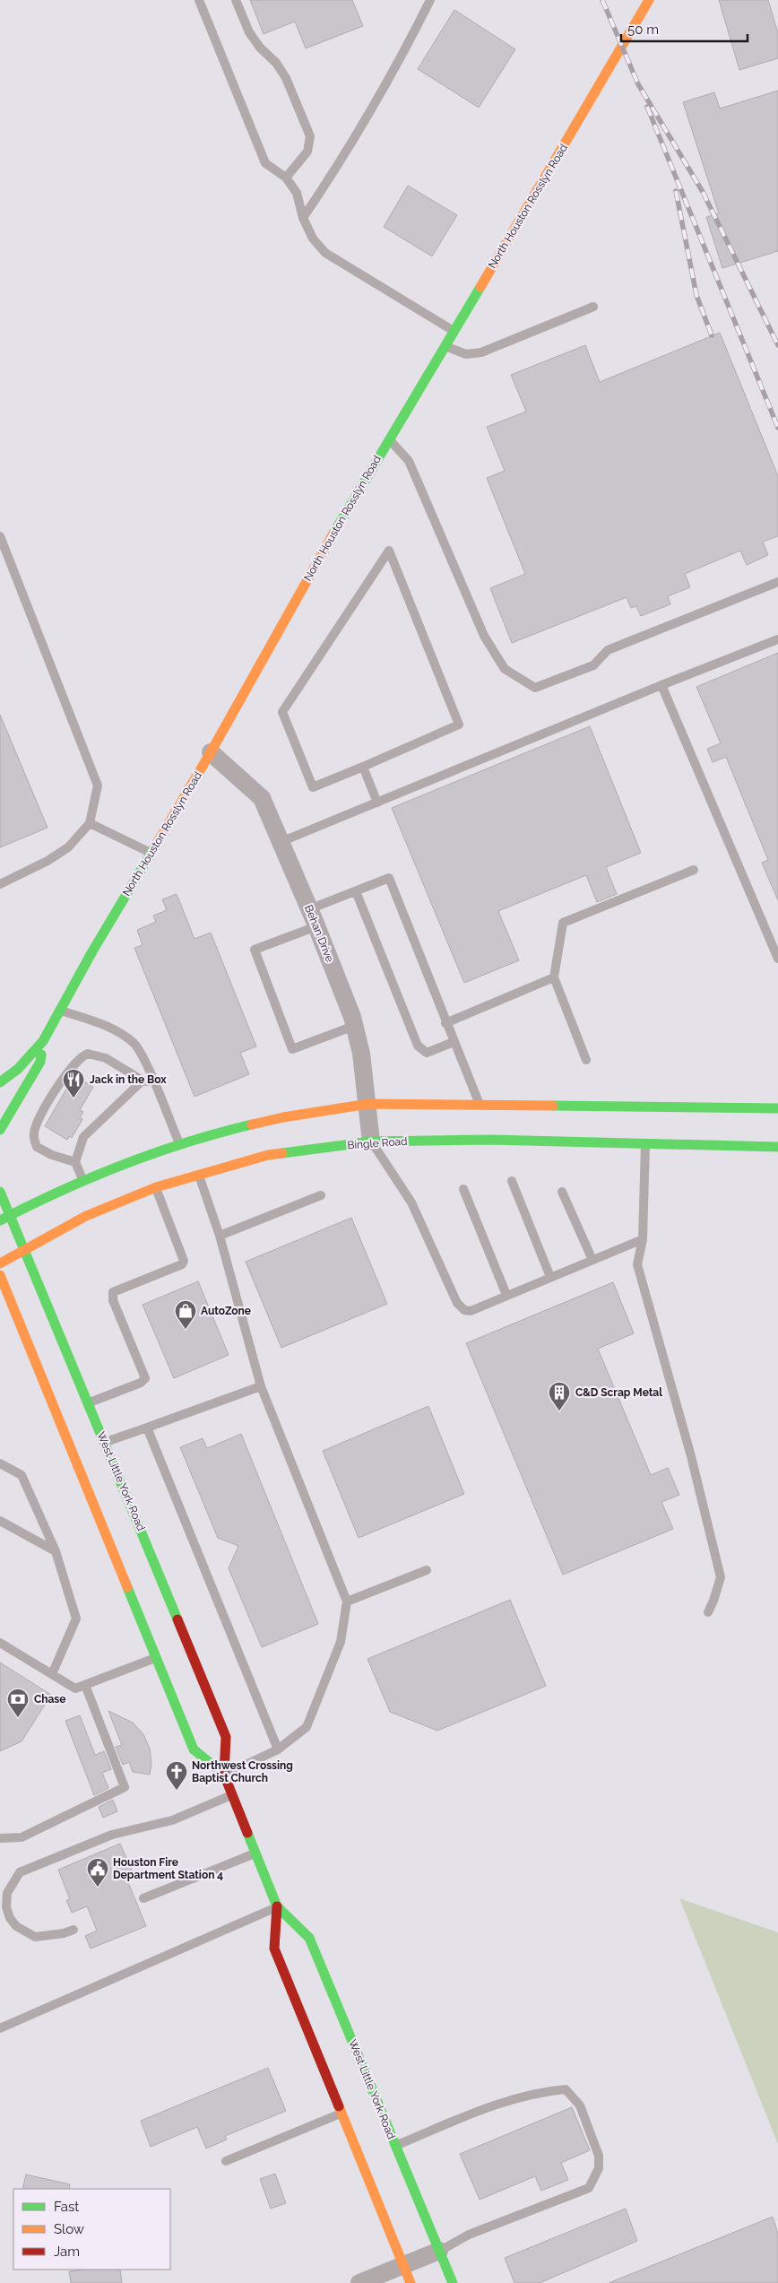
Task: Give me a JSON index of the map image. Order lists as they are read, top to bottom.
{
  "streets": {
    "main road": ["North Houston Rosslyn Road", "Bingle Road", "West Little York Road"],
    "street": ["Behan Drive"]
  },
  "crossings": [
    ["North Houston Rosslyn Road", "Behan Drive"],
    ["Behan Drive", "Bingle Road"],
    ["Bingle Road", "West Little York Road"]
  ],
  "places": {
    "restaurant": ["Jack in the Box"],
    "shop": ["AutoZone"],
    "building": ["C&D Scrap Metal"],
    "bank": ["Chase"],
    "church": ["Northwest Crossing Baptist Church"],
    "public building": ["Houston Fire Department Station 4"]
  },
  "legend": ["Fast", "Slow", "Jam"],
  "scale_bar": "50 m"
}
